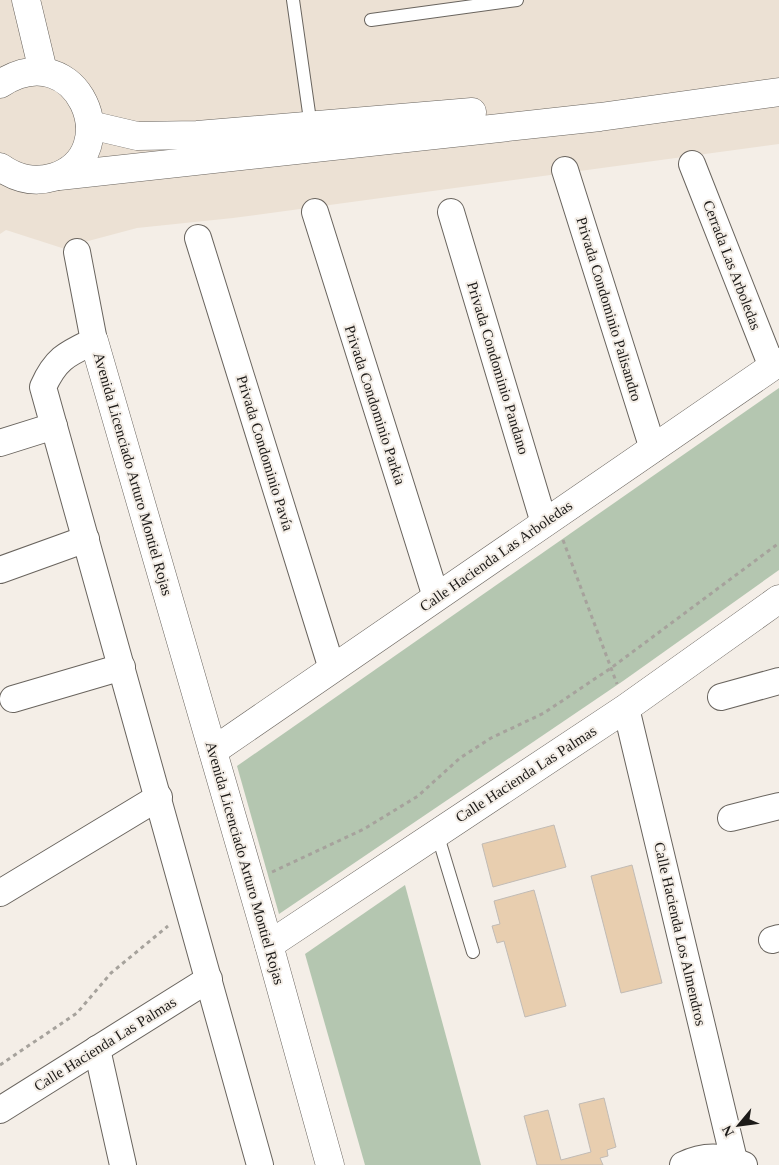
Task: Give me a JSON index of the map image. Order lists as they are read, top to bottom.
{
  "streets": {
    "main road": ["Avenida Licenciado Arturo Montiel Rojas", "Calle Hacienda Las Arboledas", "Calle Hacienda Las Palmas"],
    "street": [
      "Cerrada Las Arboledas",
      "Privada Condominio Palisandro",
      "Privada Condominio Pandano",
      "Privada Condominio Parkia",
      "Privada Condominio Pavía",
      "Calle Hacienda Los Almendros"
    ]
  },
  "crossings": [
    ["Cerrada Las Arboledas", "Calle Hacienda Las Arboledas"],
    ["Privada Condominio Palisandro", "Calle Hacienda Las Arboledas"],
    ["Privada Condominio Pandano", "Calle Hacienda Las Arboledas"],
    ["Privada Condominio Parkia", "Calle Hacienda Las Arboledas"],
    ["Privada Condominio Pavía", "Calle Hacienda Las Arboledas"],
    ["Avenida Licenciado Arturo Montiel Rojas", "Calle Hacienda Las Arboledas"],
    ["Avenida Licenciado Arturo Montiel Rojas", "Calle Hacienda Las Palmas"],
    ["Calle Hacienda Las Palmas", "Calle Hacienda Los Almendros"]
  ],
  "north": "bottom left"
}
